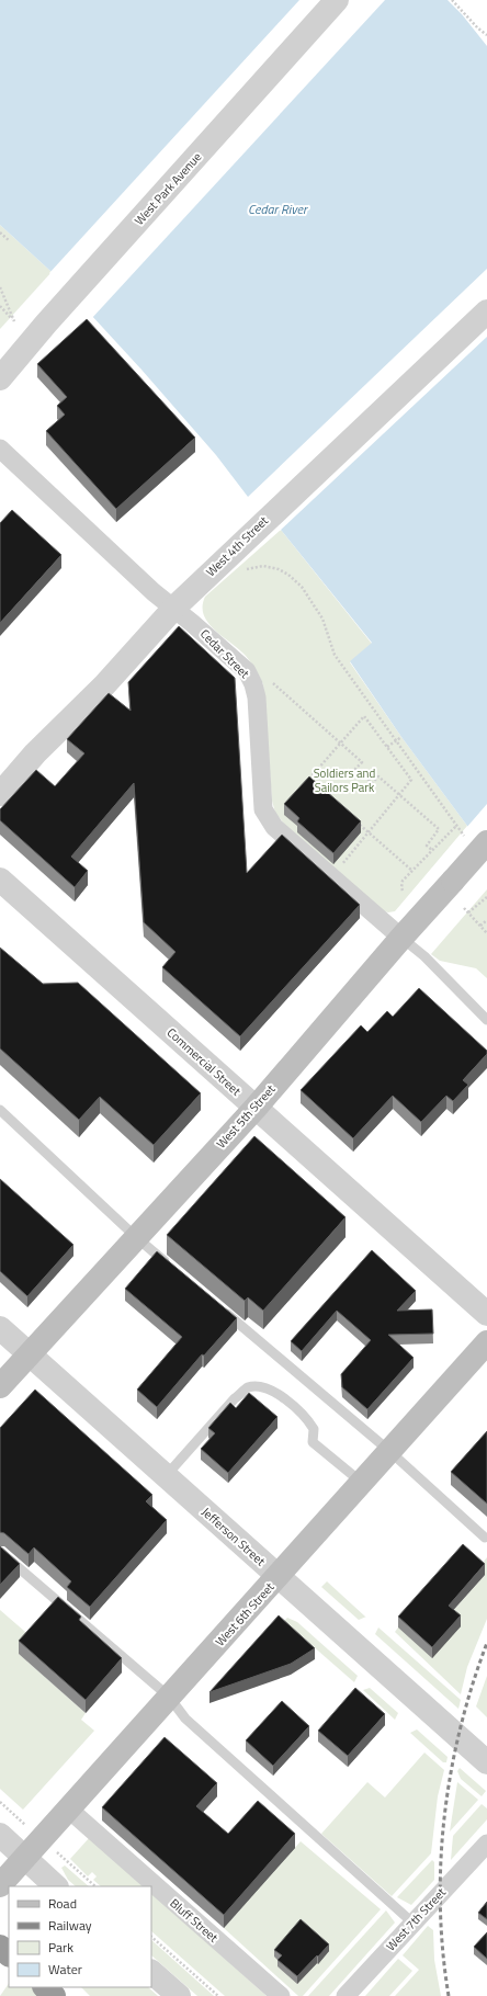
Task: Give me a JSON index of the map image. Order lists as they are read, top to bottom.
{
  "streets": {
    "main road": ["West 5th Street", "West 6th Street"],
    "street": [
      "West Park Avenue",
      "West 4th Street",
      "Cedar Street",
      "Commercial Street",
      "Jefferson Street",
      "West 7th Street",
      "Bluff Street"
    ]
  },
  "crossings": [
    ["West 4th Street", "Cedar Street"],
    ["Cedar Street", "West 5th Street"],
    ["Commercial Street", "West 5th Street"],
    ["West 5th Street", "Jefferson Street"],
    ["Jefferson Street", "West 6th Street"],
    ["West 6th Street", "Bluff Street"]
  ],
  "water": ["Cedar River"],
  "parks": ["Soldiers and Sailors Park"],
  "legend": [
    "Road",
    "Railway",
    "Park",
    "Water"
  ]
}
